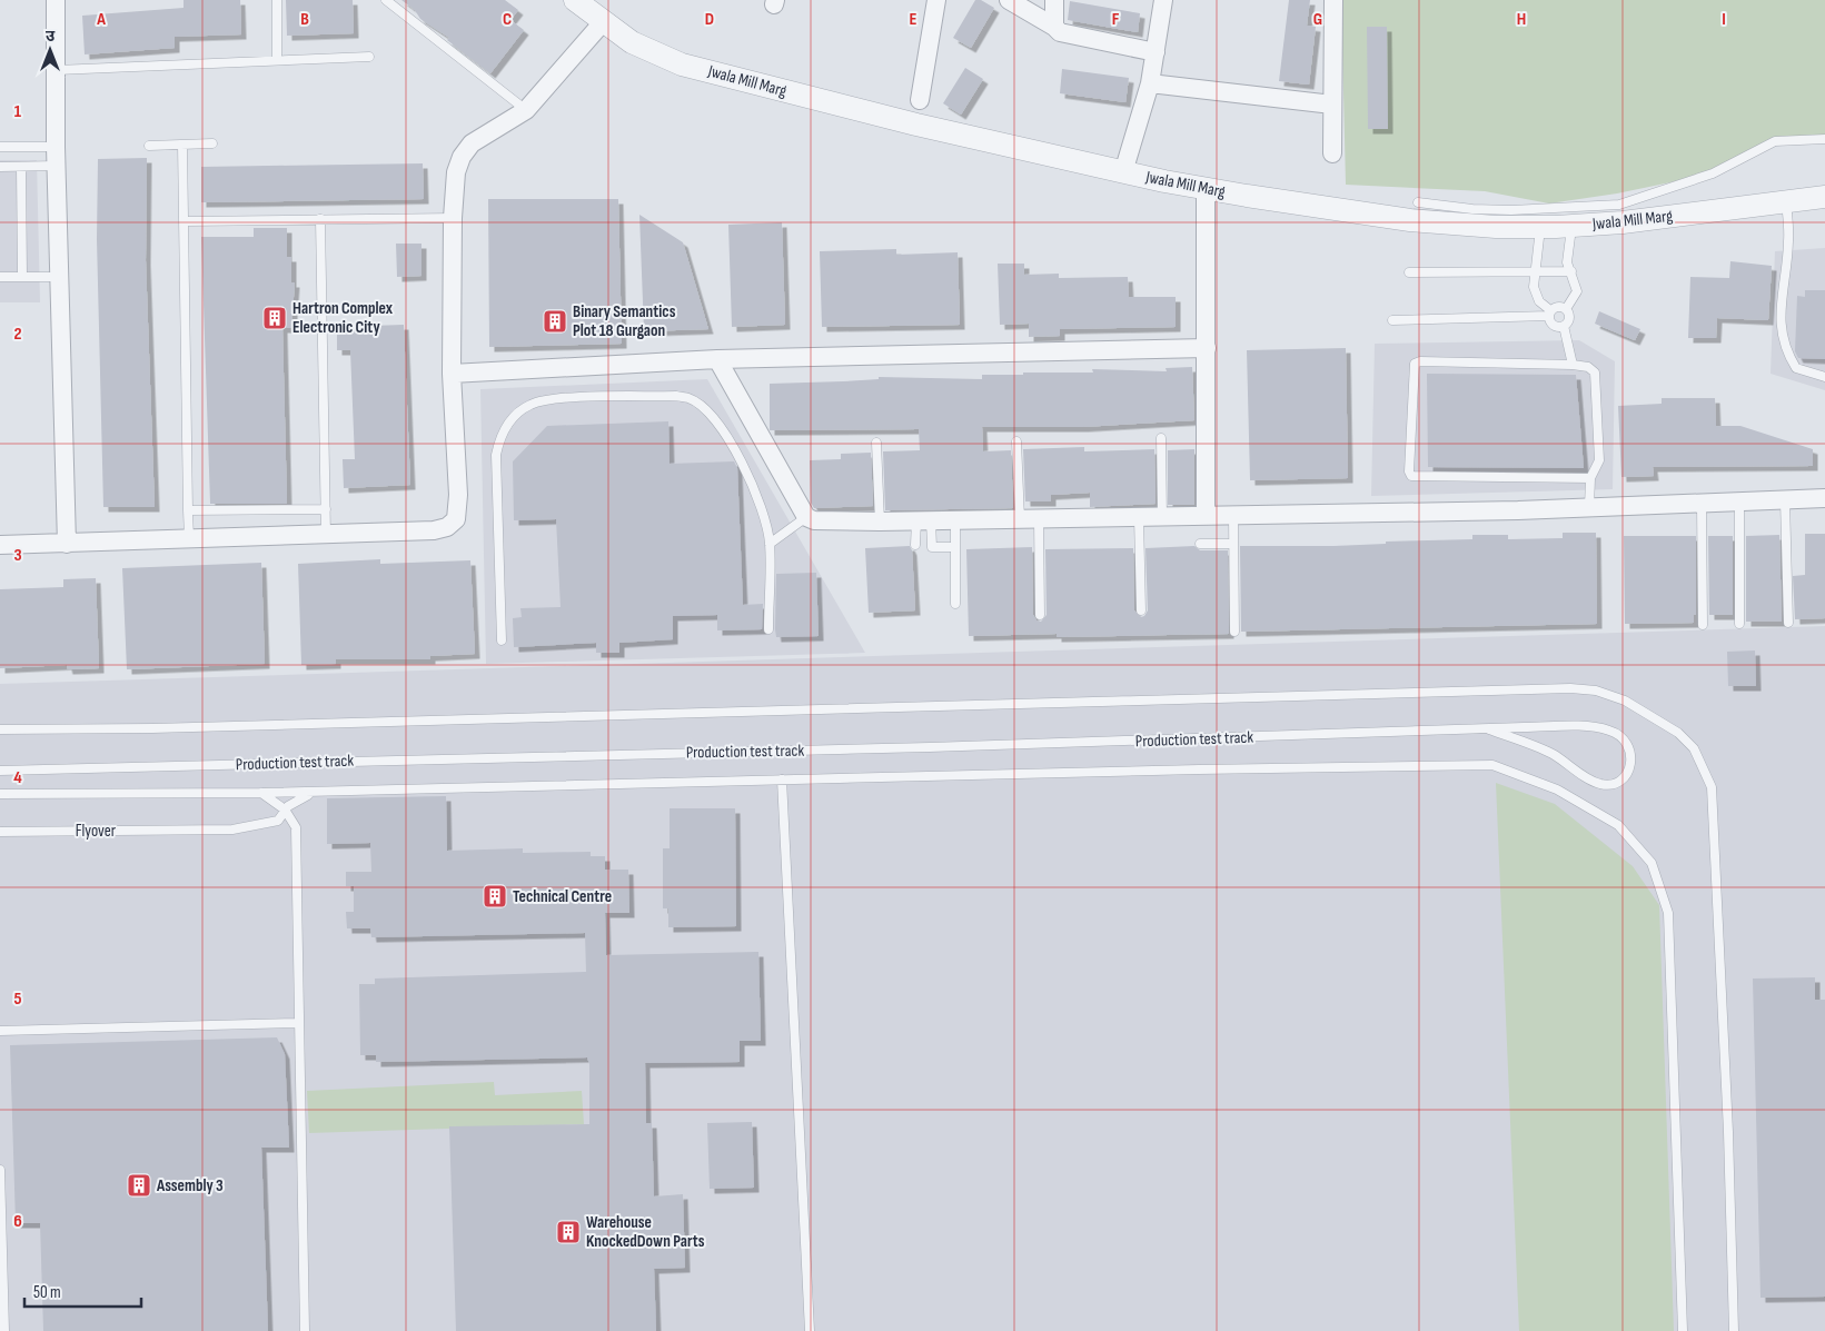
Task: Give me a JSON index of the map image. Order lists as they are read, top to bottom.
{
  "streets": {
    "street": ["Jwala Mill Marg"],
    "lane": ["Production test track", "Flyover"]
  },
  "places": {
    "building": [
      "Hartron Complex Electronic City",
      "Binary Semantics Plot 18 Gurgaon",
      "Technical Centre",
      "Assembly 3",
      "Warehouse KnockedDown Parts"
    ]
  },
  "scale_bar": "50 m",
  "north": "top",
  "grid": {
    "columns": [
      "A",
      "B",
      "C",
      "D",
      "E",
      "F",
      "G",
      "H",
      "I"
    ],
    "rows": [
      "1",
      "2",
      "3",
      "4",
      "5",
      "6"
    ]
  }
}
